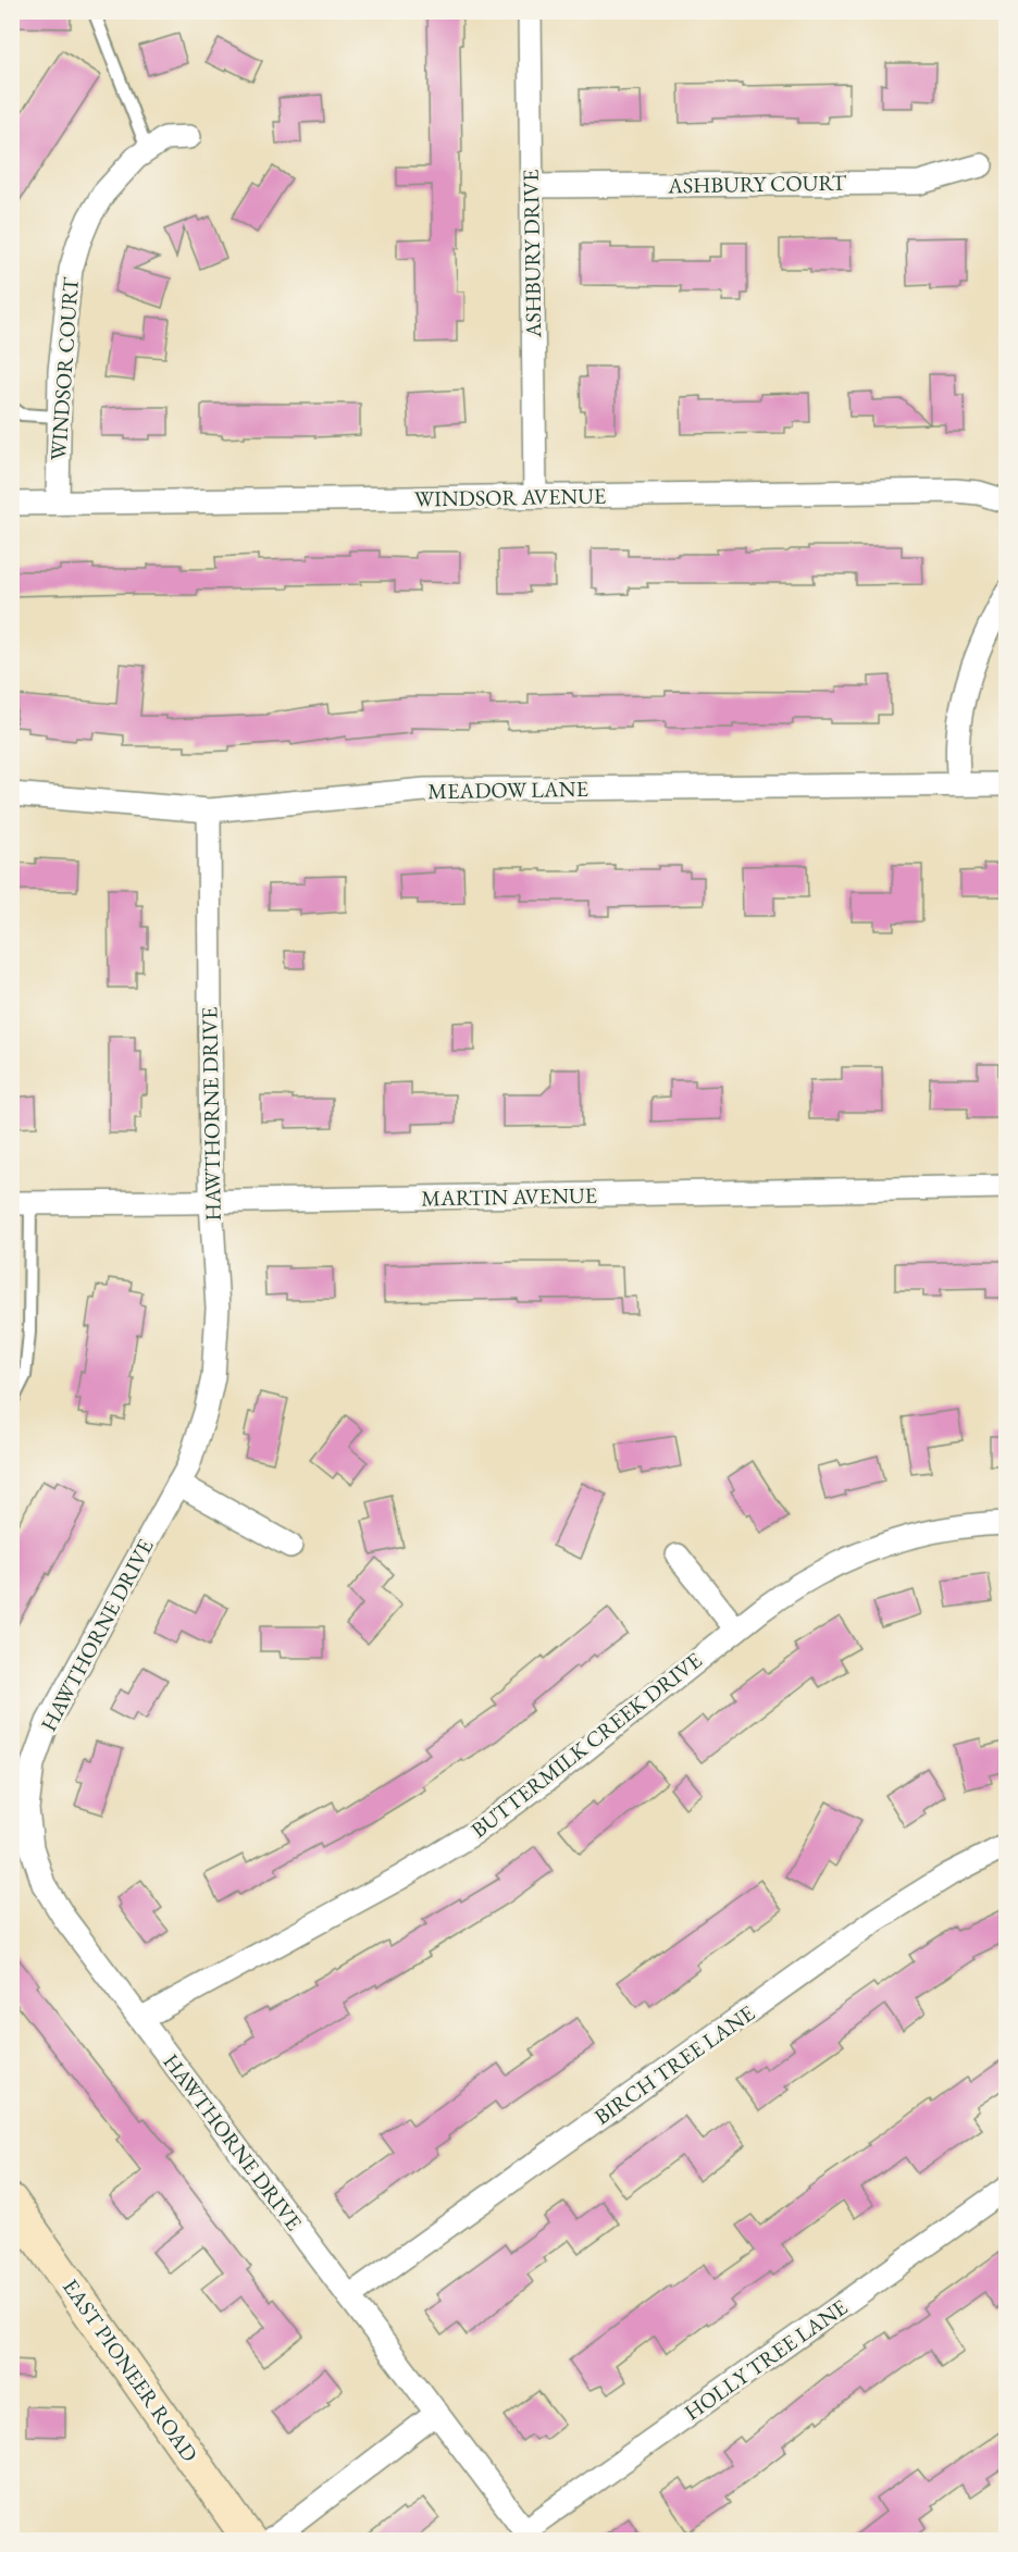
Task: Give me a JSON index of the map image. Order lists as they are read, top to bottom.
{
  "streets": {
    "main road": ["EAST PIONEER ROAD"],
    "street": [
      "ASHBURY COURT",
      "ASHBURY DRIVE",
      "WINDSOR COURT",
      "WINDSOR AVENUE",
      "MEADOW LANE",
      "HAWTHORNE DRIVE",
      "MARTIN AVENUE",
      "BUTTERMILK CREEK DRIVE",
      "BIRCH TREE LANE",
      "HOLLY TREE LANE"
    ]
  },
  "crossings": [
    ["ASHBURY COURT", "ASHBURY DRIVE"],
    ["ASHBURY DRIVE", "WINDSOR AVENUE"],
    ["WINDSOR COURT", "WINDSOR AVENUE"],
    ["MEADOW LANE", "HAWTHORNE DRIVE"],
    ["HAWTHORNE DRIVE", "MARTIN AVENUE"],
    ["HAWTHORNE DRIVE", "BUTTERMILK CREEK DRIVE"],
    ["HAWTHORNE DRIVE", "BIRCH TREE LANE"],
    ["HAWTHORNE DRIVE", "HOLLY TREE LANE"]
  ]
}
